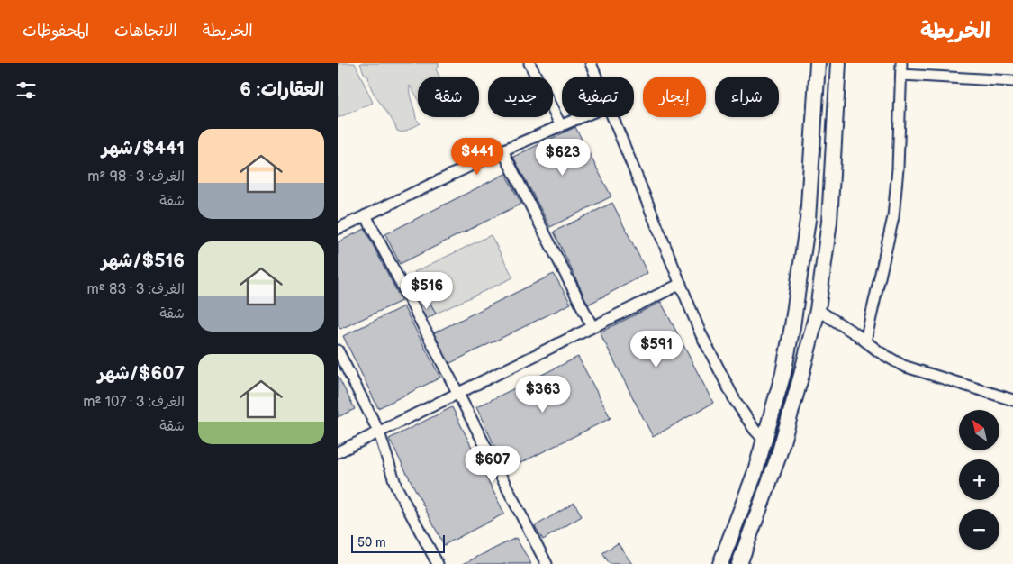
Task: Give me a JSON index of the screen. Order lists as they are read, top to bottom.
{
  "scale_bar": "50 m",
  "north": "top left",
  "page": {
    "header": "الخريطة",
    "nav": ["الخريطة", "الاتجاهات", "المحفوظات"],
    "heading": "العقارات: 6",
    "chip": [
      "شراء",
      "إيجار",
      "تصفية",
      "جديد",
      "شقة"
    ],
    "list": [
      {
        "name": "$441/شهر",
        "note": "الغرف: 3 · 98 m² · شقة"
      },
      {
        "name": "$516/شهر",
        "note": "الغرف: 3 · 83 m² · شقة"
      },
      {
        "name": "$607/شهر",
        "note": "الغرف: 3 · 107 m² · شقة"
      }
    ],
    "price": [
      "$441",
      "$623",
      "$516",
      "$591",
      "$363",
      "$607"
    ],
    "map_buttons": ["+", "−"],
    "scale": "50 m"
  }
}
